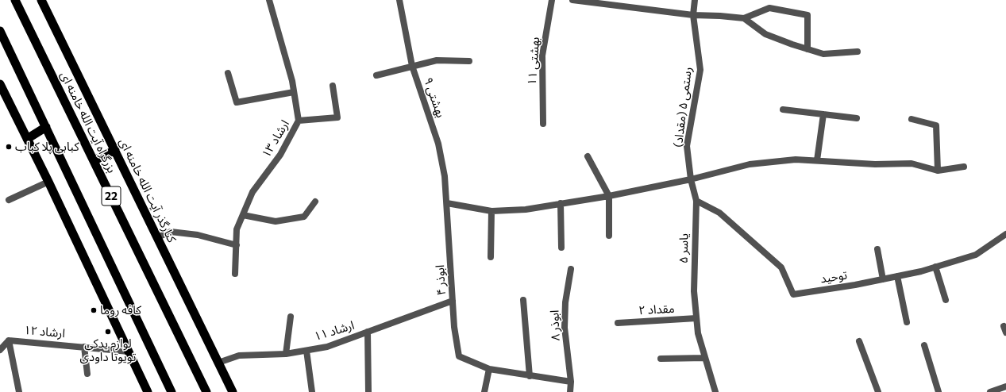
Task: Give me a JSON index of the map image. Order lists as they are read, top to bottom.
{
  "streets": {
    "highway": ["بزرگراه آیت الله خامنه ای", "کنارگذر آیت الله خامنه ای", "22"],
    "street": [
      "بهشتی ۱۱",
      "بهشتی ۹",
      "رستمی ۵ (مقداد)",
      "ارشاد ۱۳",
      "یاسر ۵",
      "توحید",
      "ابوذر ۴",
      "مقداد ۲",
      "ابوذر ۸",
      "ارشاد ۱۱",
      "ارشاد ۱۲"
    ]
  },
  "crossings": [
    ["بهشتی ۹", "ابوذر ۴"],
    ["رستمی ۵ (مقداد)", "یاسر ۵"],
    ["کنارگذر آیت الله خامنه ای", "ارشاد ۱۱"],
    ["یاسر ۵", "توحید"],
    ["یاسر ۵", "مقداد ۲"],
    ["ابوذر ۴", "ارشاد ۱۱"]
  ],
  "places": ["کبابی پلا کباب", "کافه روما", "لوازم یدکی تویوتا داودی"]
}
